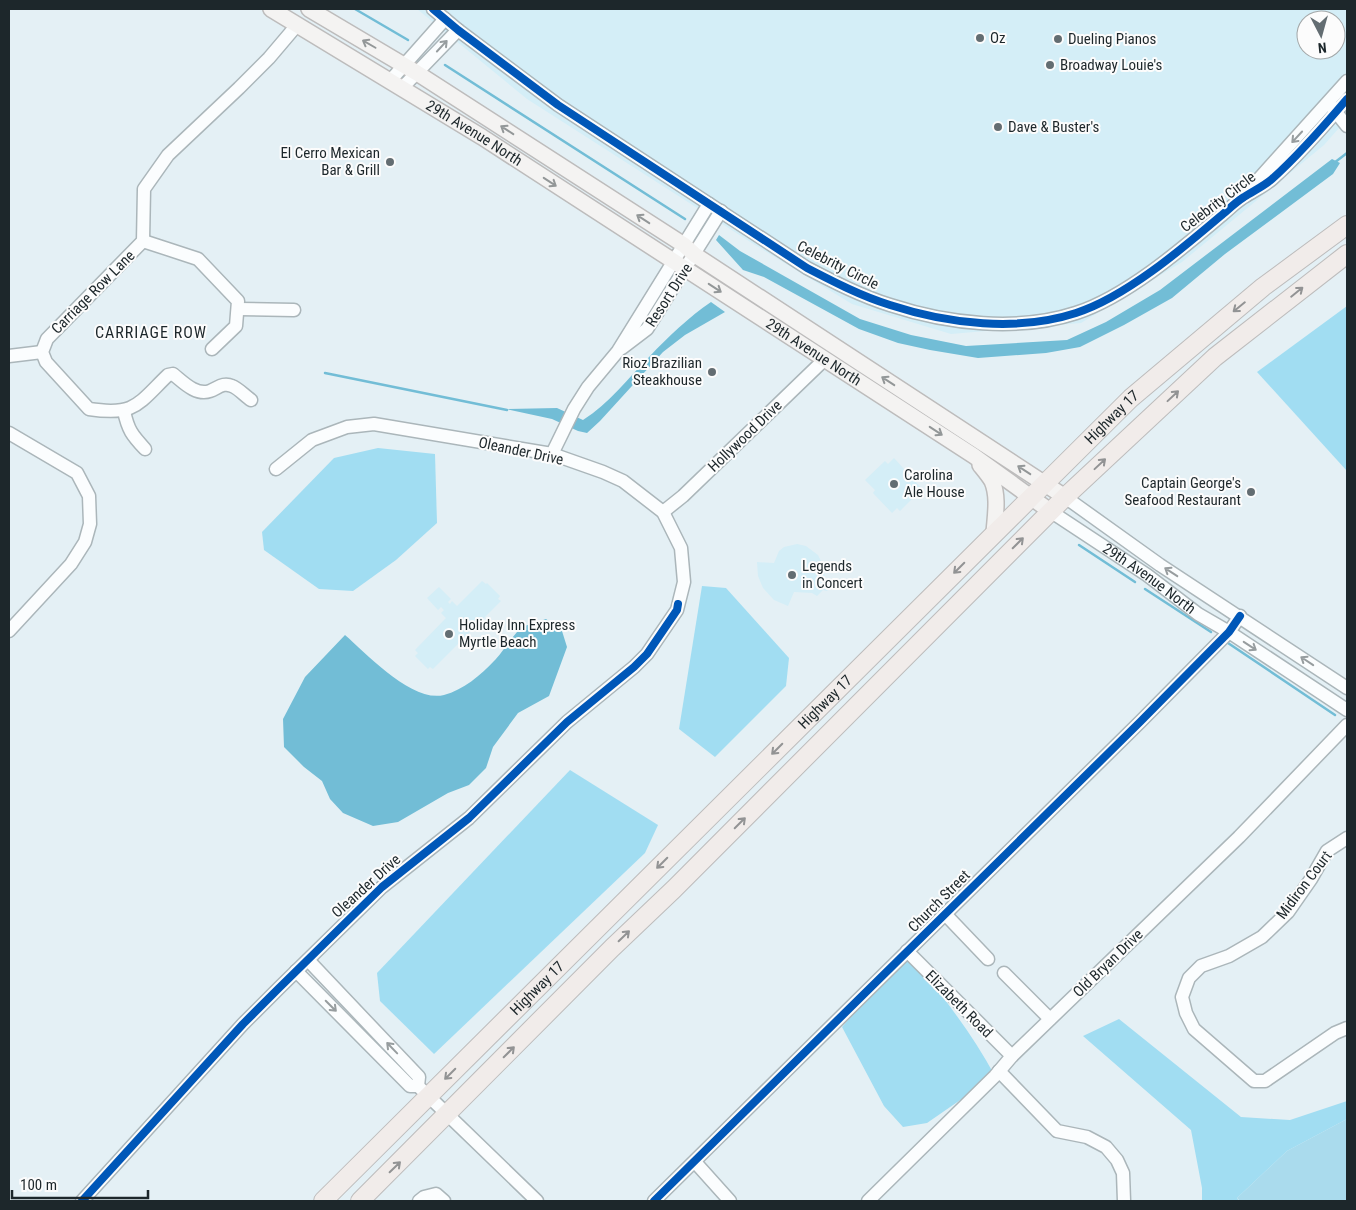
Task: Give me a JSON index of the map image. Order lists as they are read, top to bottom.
{
  "streets": {
    "highway": ["Highway 17"],
    "main road": ["29th Avenue North"],
    "street": [
      "Celebrity Circle",
      "Carriage Row Lane",
      "Resort Drive",
      "Hollywood Drive",
      "Oleander Drive",
      "Midiron Court",
      "Church Street",
      "Old Bryan Drive",
      "Elizabeth Road"
    ]
  },
  "crossings": [
    ["29th Avenue North", "Carriage Row Lane"],
    ["29th Avenue North", "Resort Drive"],
    ["29th Avenue North", "Highway 17"],
    ["29th Avenue North", "Hollywood Drive"],
    ["29th Avenue North", "Church Street"],
    ["Resort Drive", "Oleander Drive"],
    ["Hollywood Drive", "Oleander Drive"],
    ["Church Street", "Elizabeth Road"],
    ["Old Bryan Drive", "Elizabeth Road"]
  ],
  "districts": ["CARRIAGE ROW"],
  "places": [
    "Oz",
    "Dueling Pianos",
    "Broadway Louie's",
    "Dave & Buster's",
    "El Cerro Mexican Bar & Grill",
    "Rioz Brazilian Steakhouse",
    "Carolina Ale House",
    "Captain George's Seafood Restaurant",
    "Legends in Concert",
    "Holiday Inn Express Myrtle Beach"
  ],
  "scale_bar": "100 m",
  "north": "bottom"
}
